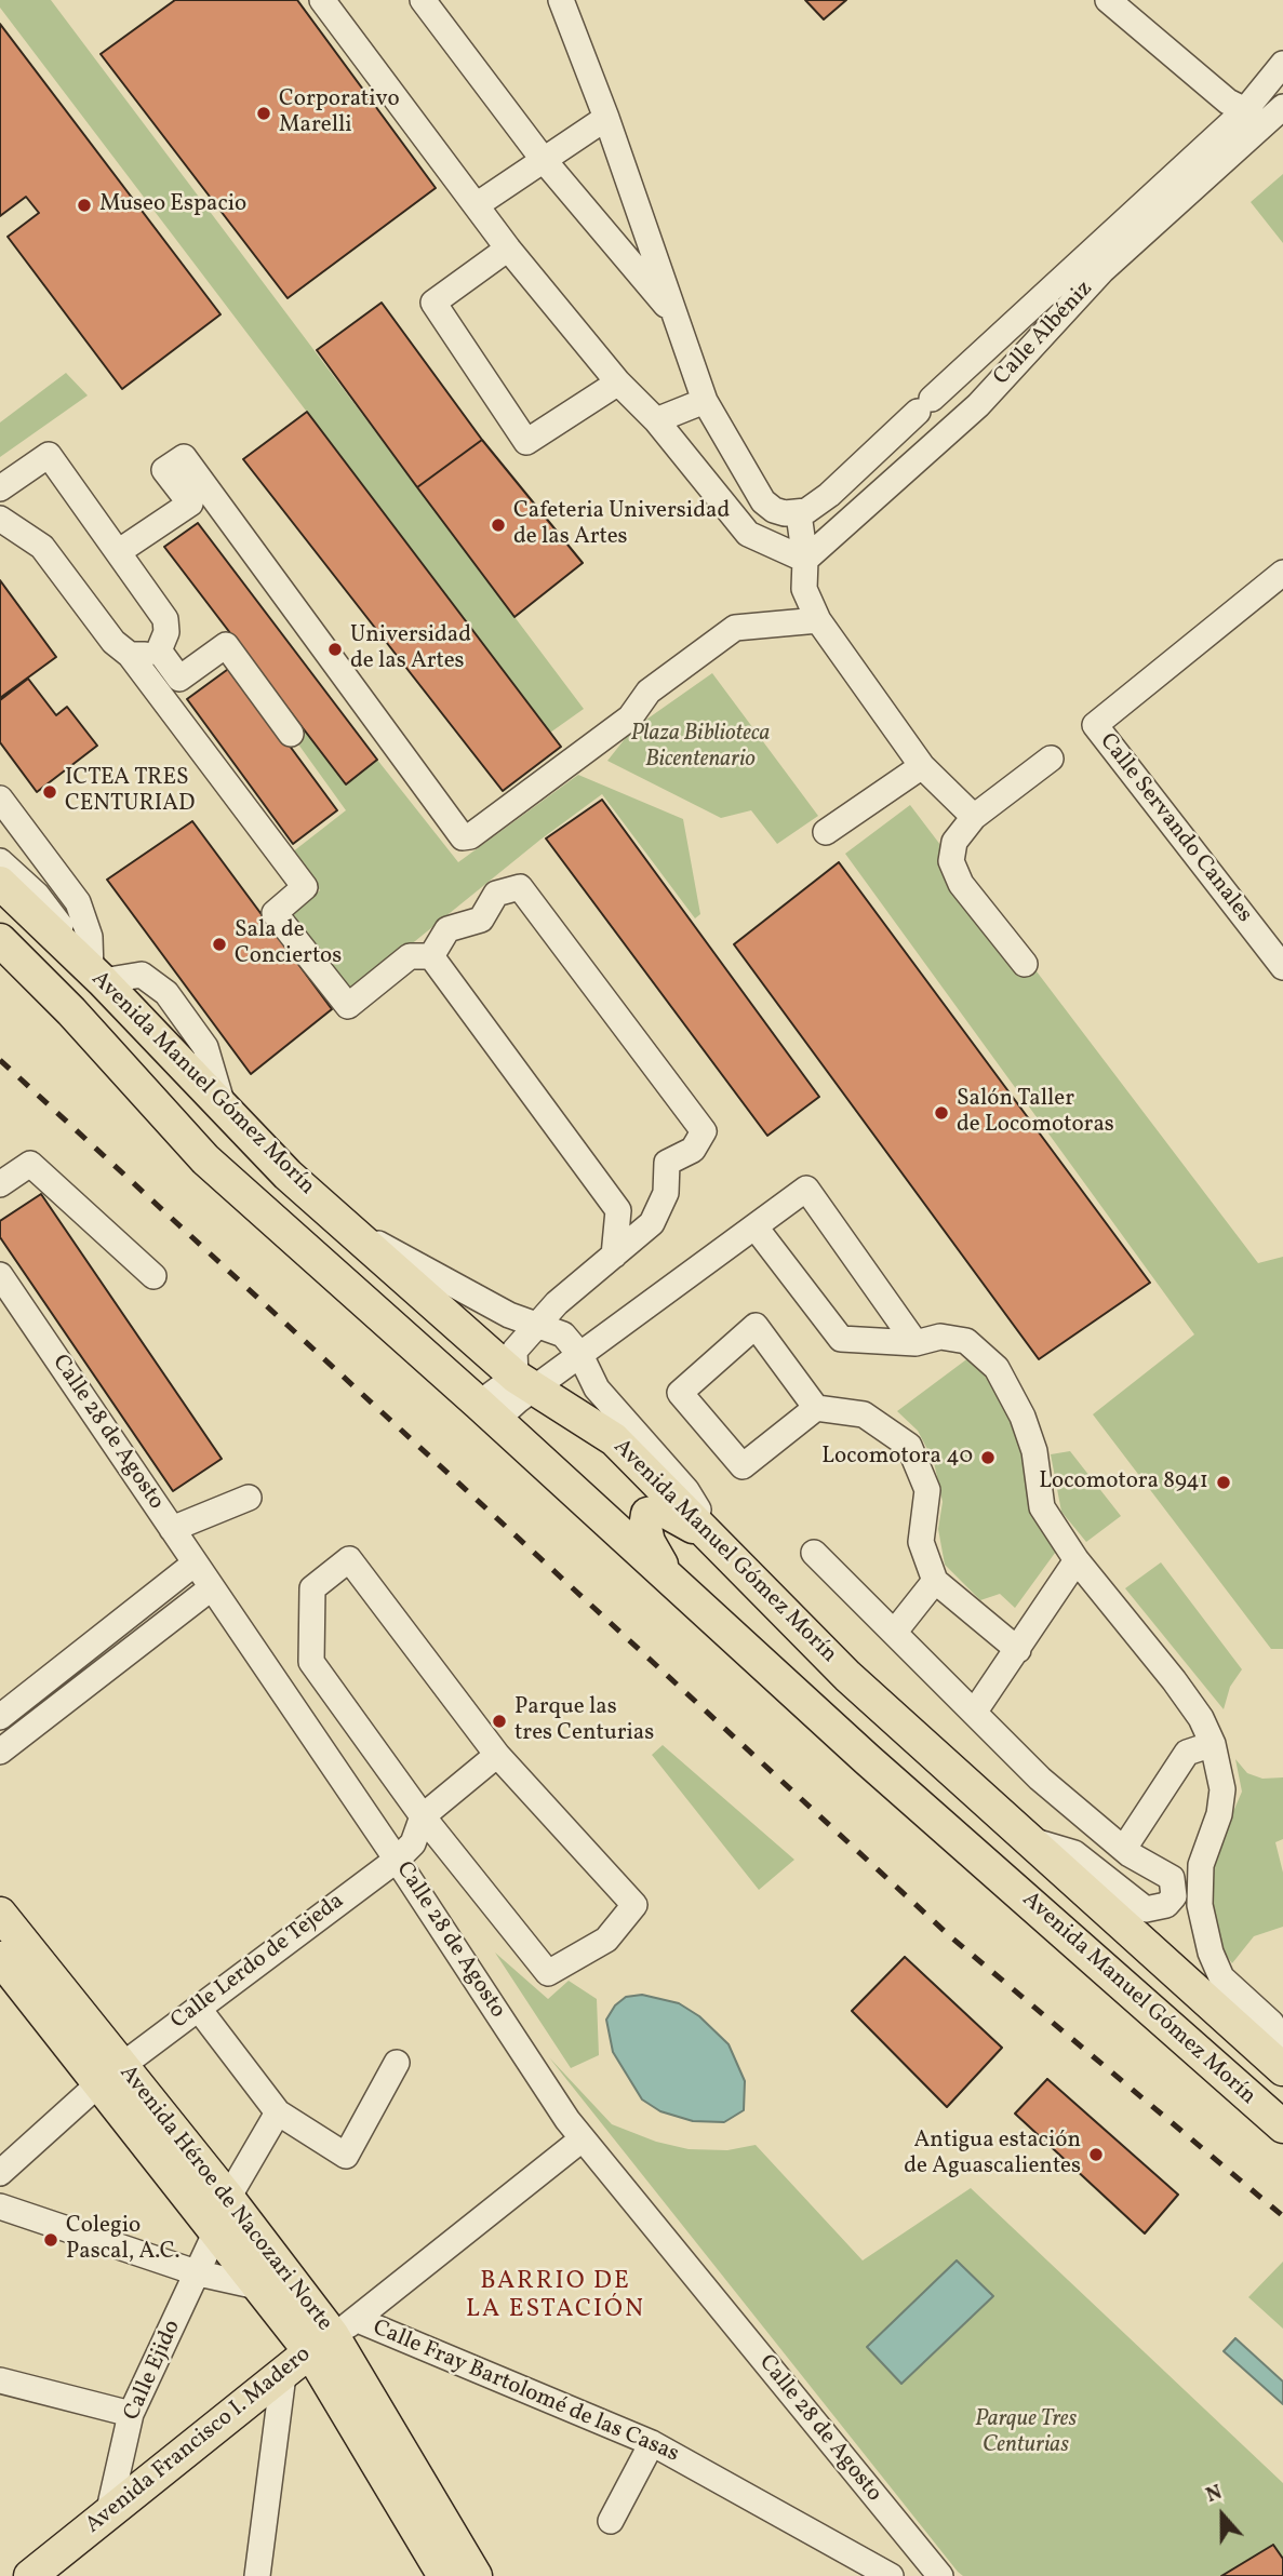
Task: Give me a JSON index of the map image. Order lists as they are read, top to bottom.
{
  "streets": {
    "main road": ["Avenida Manuel Gómez Morín", "Avenida Héroe de Nacozari Norte", "Avenida Francisco I. Madero"],
    "street": [
      "Calle Albéniz",
      "Calle Servando Canales",
      "Calle 28 de Agosto",
      "Calle Lerdo de Tejeda",
      "Calle Ejido",
      "Calle Fray Bartolomé de las Casas"
    ]
  },
  "crossings": [
    ["Calle 28 de Agosto", "Calle Lerdo de Tejeda"],
    ["Calle 28 de Agosto", "Avenida Francisco I. Madero"],
    ["Calle Lerdo de Tejeda", "Avenida Héroe de Nacozari Norte"],
    ["Avenida Héroe de Nacozari Norte", "Calle Ejido"],
    ["Avenida Héroe de Nacozari Norte", "Calle Fray Bartolomé de las Casas"],
    ["Avenida Héroe de Nacozari Norte", "Avenida Francisco I. Madero"],
    ["Calle Ejido", "Avenida Francisco I. Madero"],
    ["Calle Fray Bartolomé de las Casas", "Avenida Francisco I. Madero"]
  ],
  "districts": ["BARRIO DE LA ESTACIÓN"],
  "parks": ["Plaza Biblioteca Bicentenario", "Parque Tres Centurias"],
  "places": [
    "Corporativo Marelli",
    "Museo Espacio",
    "Cafeteria Universidad de las Artes",
    "Universidad de las Artes",
    "ICTEA TRES CENTURIAD",
    "Sala de Conciertos",
    "Salón Taller de Locomotoras",
    "Locomotora 40",
    "Locomotora 8941",
    "Parque las tres Centurias",
    "Antigua estación de Aguascalientes",
    "Colegio Pascal, A.C."
  ],
  "north": "top"
}
